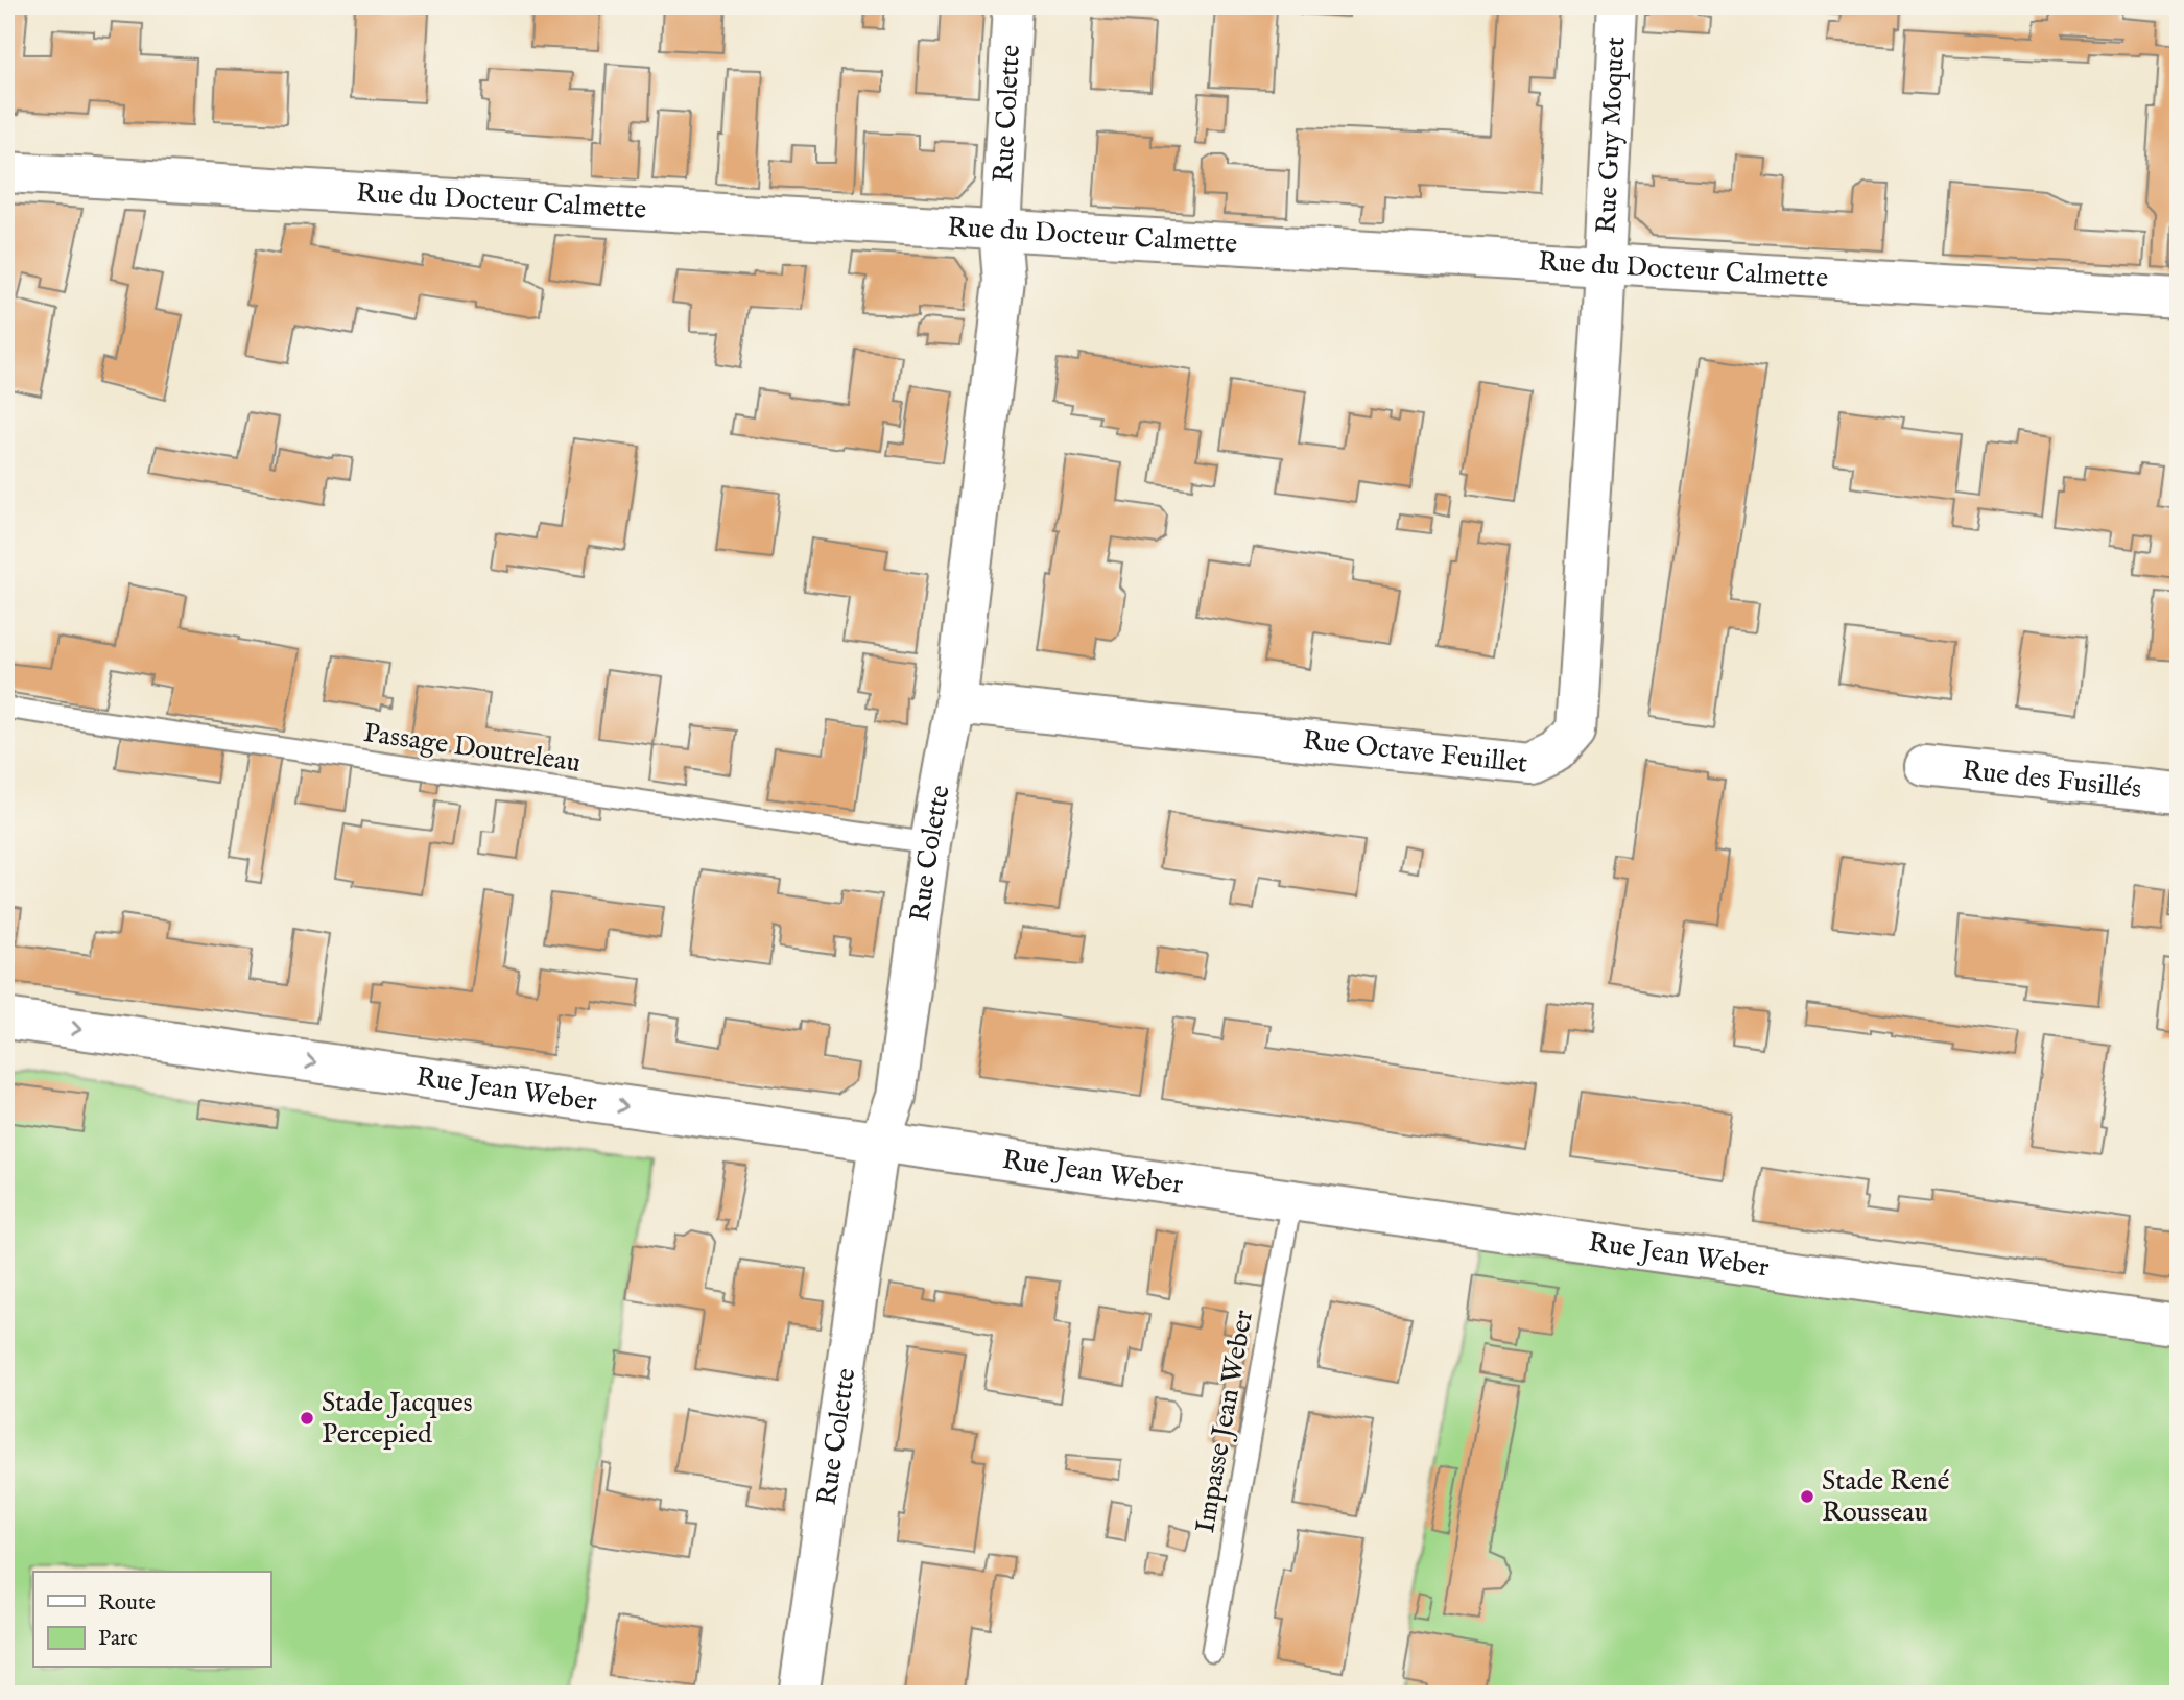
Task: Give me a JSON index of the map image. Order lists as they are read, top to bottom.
{
  "streets": {
    "street": [
      "Rue Colette",
      "Rue Guy Moquet",
      "Rue du Docteur Calmette",
      "Rue Octave Feuillet",
      "Rue des Fusillés",
      "Rue Jean Weber"
    ],
    "lane": ["Passage Doutreleau", "Impasse Jean Weber"]
  },
  "crossings": [
    ["Rue Colette", "Rue du Docteur Calmette"],
    ["Rue Colette", "Passage Doutreleau"],
    ["Rue Colette", "Rue Octave Feuillet"],
    ["Rue Colette", "Rue Jean Weber"],
    ["Rue Guy Moquet", "Rue du Docteur Calmette"],
    ["Rue Guy Moquet", "Rue Octave Feuillet"],
    ["Rue du Docteur Calmette", "Rue Octave Feuillet"],
    ["Rue Jean Weber", "Impasse Jean Weber"]
  ],
  "one_way": ["Rue Jean Weber"],
  "places": ["Stade Jacques Percepied", "Stade René Rousseau"],
  "legend": ["Route", "Parc"]
}
